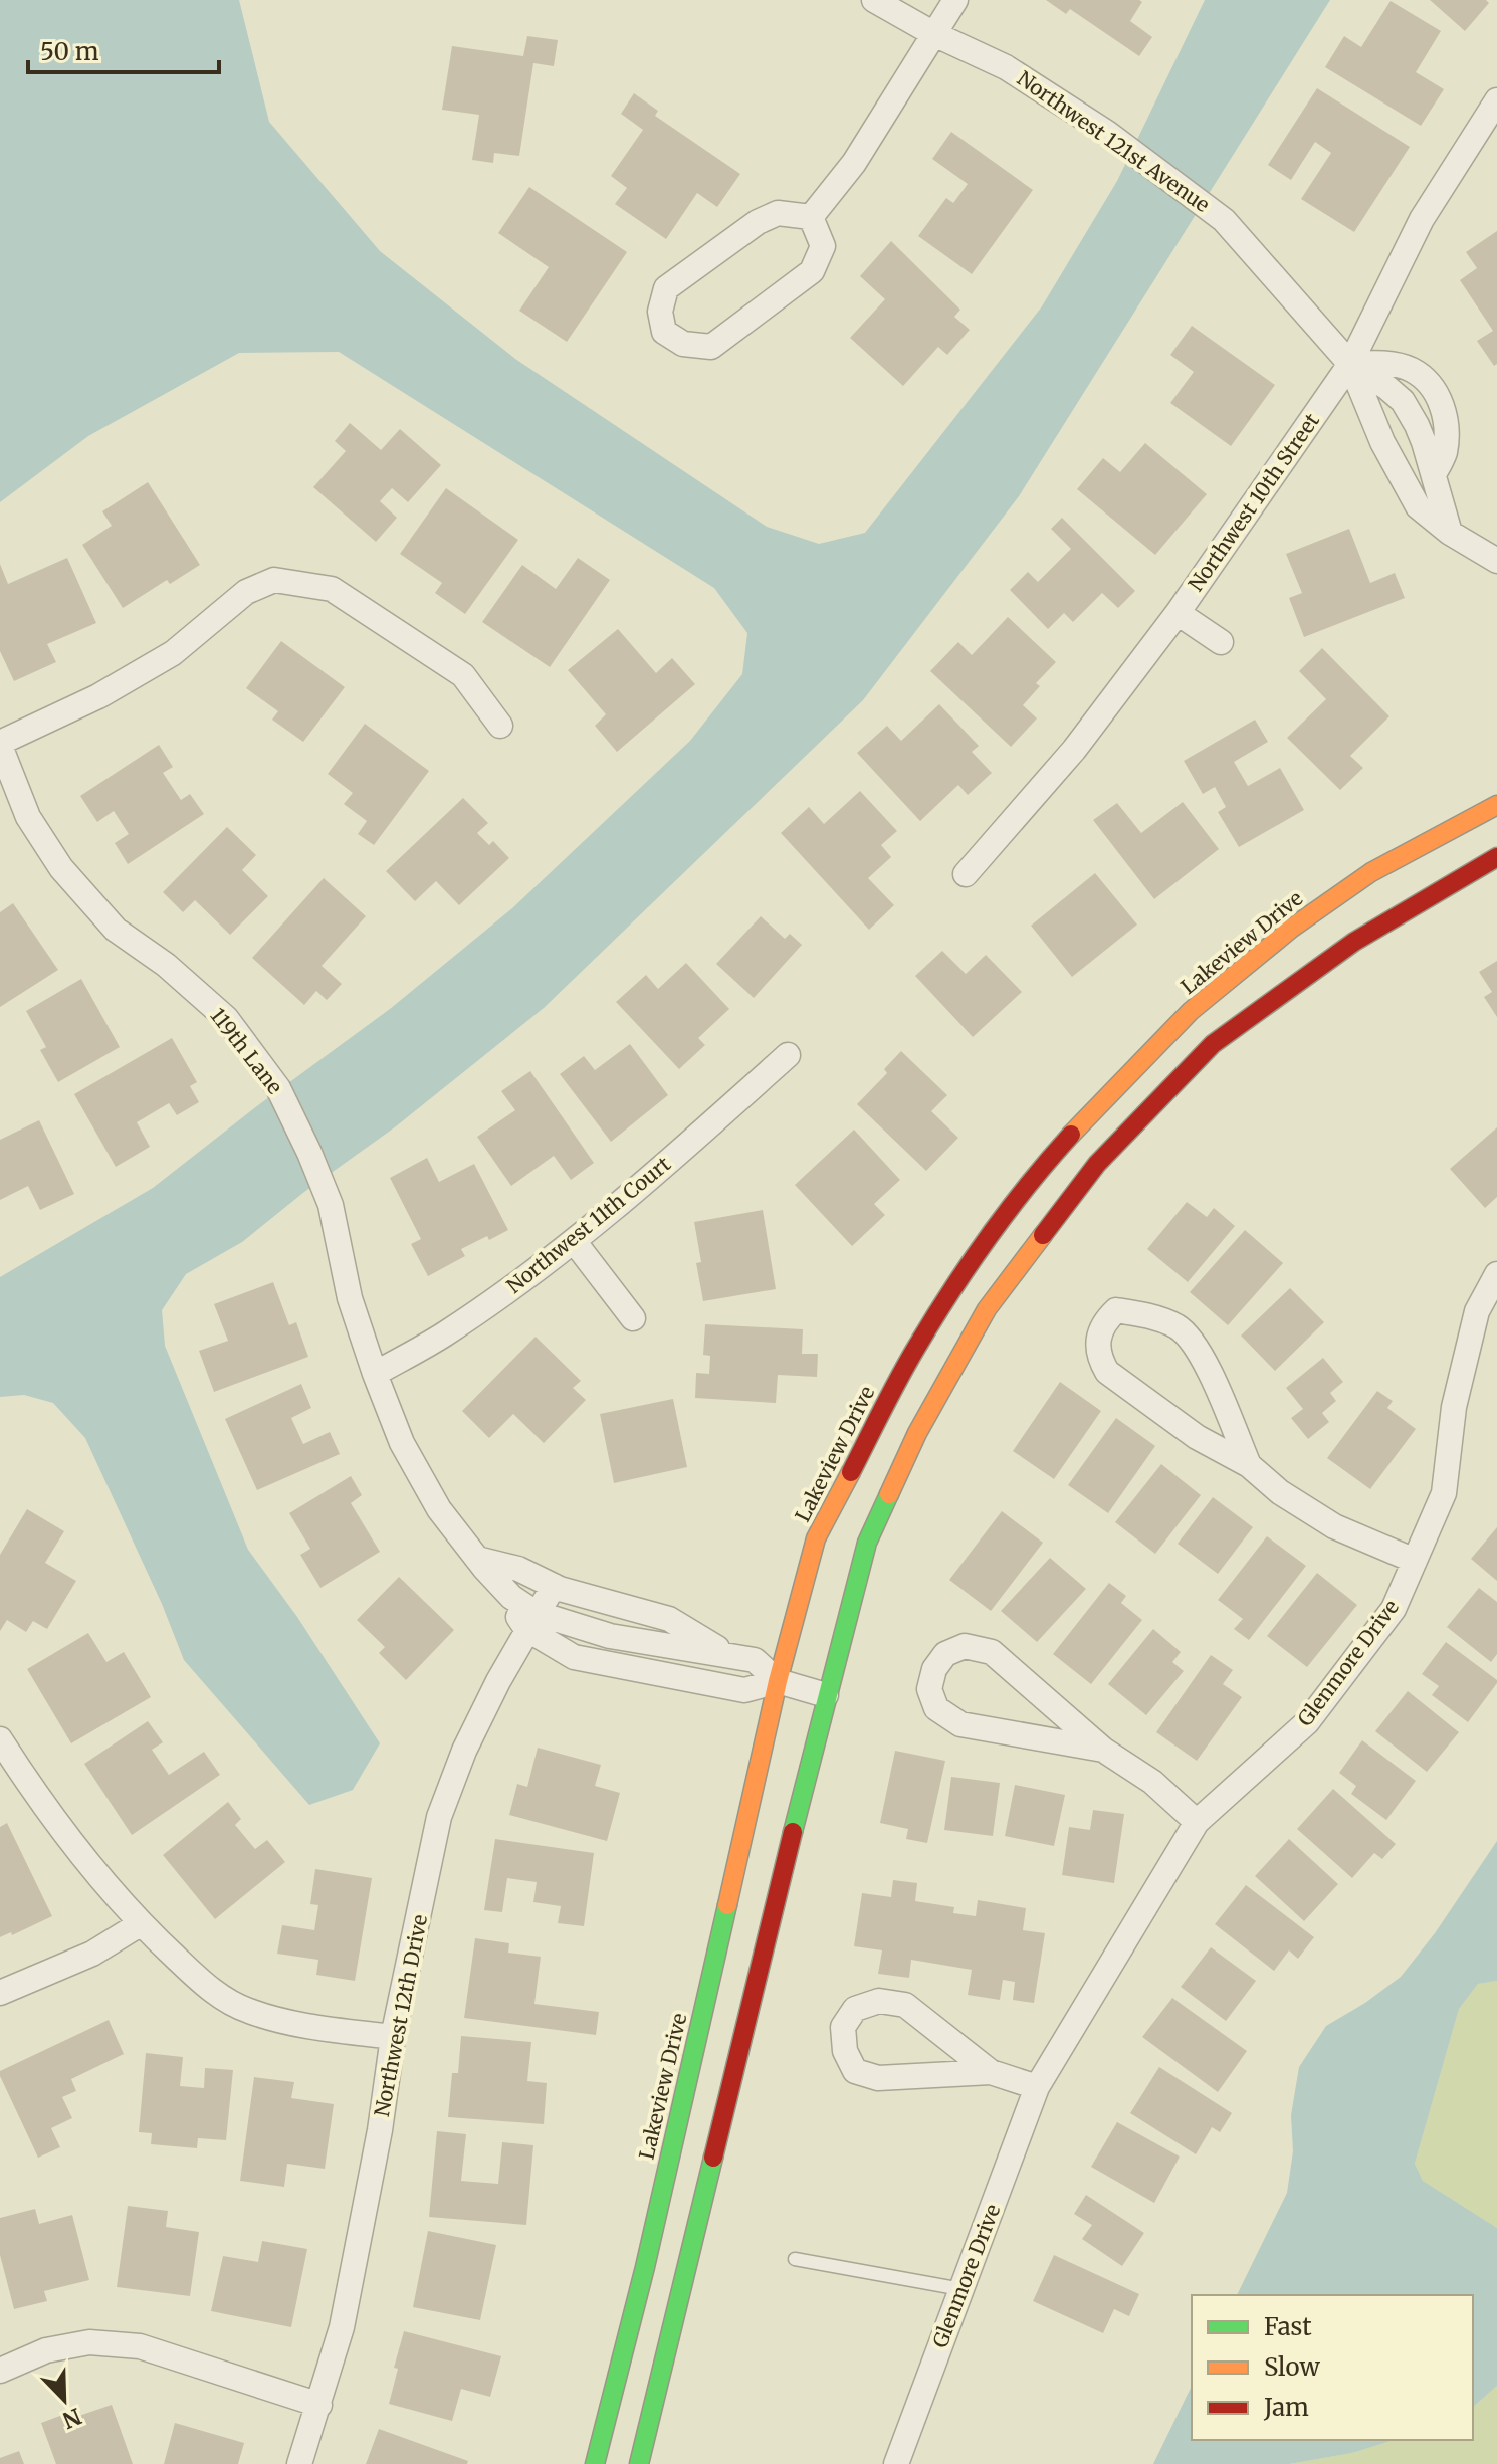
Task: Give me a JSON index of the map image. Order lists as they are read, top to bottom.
{
  "streets": {
    "street": [
      "Northwest 121st Avenue",
      "Northwest 10th Street",
      "Lakeview Drive",
      "119th Lane",
      "Northwest 11th Court",
      "Glenmore Drive",
      "Northwest 12th Drive"
    ]
  },
  "crossings": [
    ["Northwest 121st Avenue", "Northwest 10th Street"],
    ["119th Lane", "Northwest 11th Court"],
    ["119th Lane", "Northwest 12th Drive"]
  ],
  "legend": ["Fast", "Slow", "Jam"],
  "scale_bar": "50 m",
  "north": "bottom right"
}
